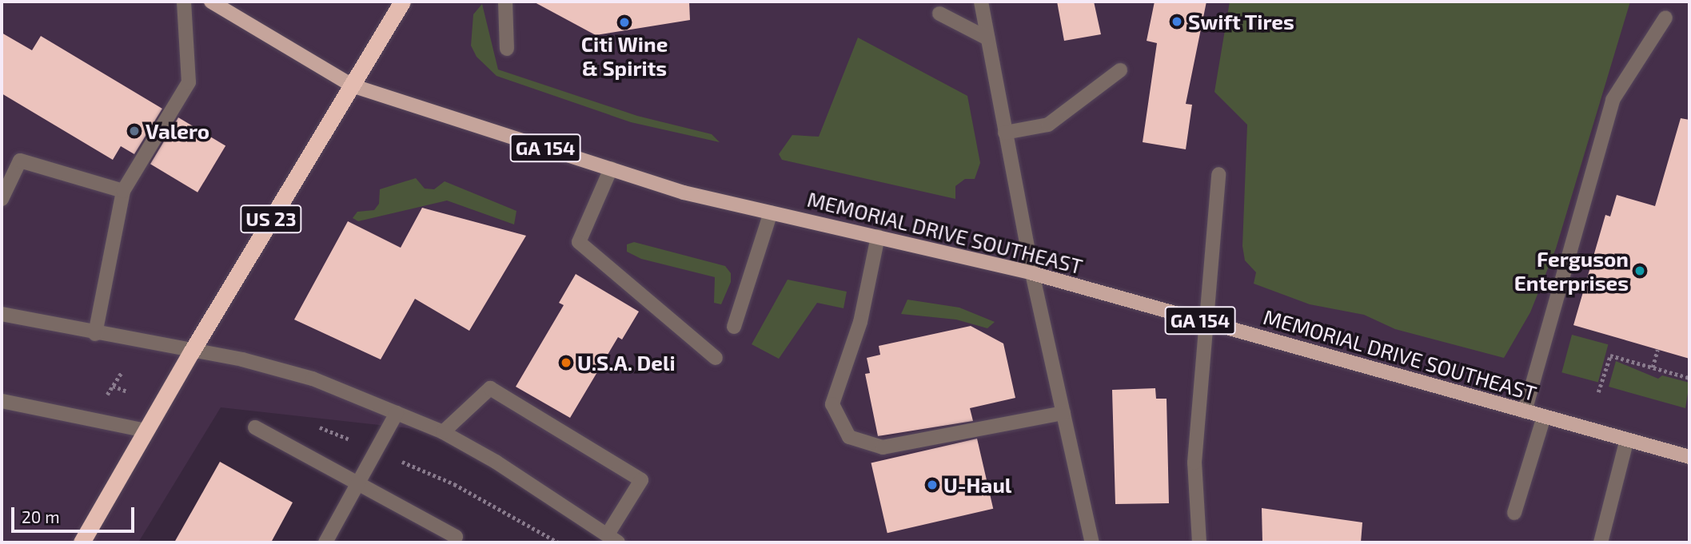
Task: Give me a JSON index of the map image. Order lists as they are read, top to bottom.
{
  "streets": {
    "highway": ["US 23"],
    "main road": ["GA 154", "MEMORIAL DRIVE SOUTHEAST"]
  },
  "crossings": [
    ["US 23", "MEMORIAL DRIVE SOUTHEAST"]
  ],
  "places": [
    "Swift Tires",
    "Citi Wine & Spirits",
    "Valero",
    "Ferguson Enterprises",
    "U.S.A. Deli",
    "U-Haul"
  ],
  "scale_bar": "20 m"
}
